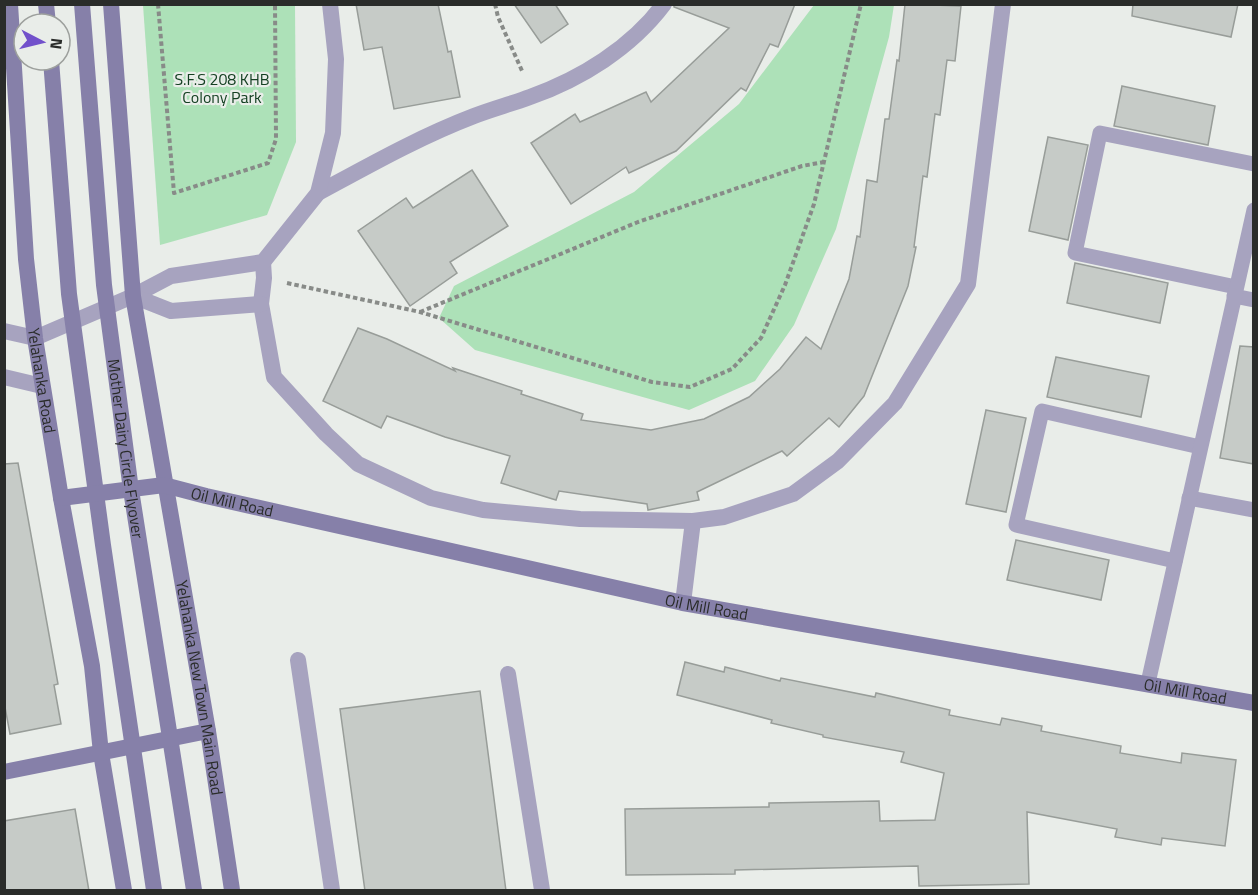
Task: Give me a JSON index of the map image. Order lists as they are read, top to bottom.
{
  "streets": {
    "main road": [
      "Yelahanka Road",
      "Mother Dairy Circle Flyover",
      "Oil Mill Road",
      "Yelahanka New Town Main Road"
    ]
  },
  "crossings": [
    ["Oil Mill Road", "Yelahanka New Town Main Road"]
  ],
  "parks": ["S.F.S 208 KHB Colony Park"],
  "north": "right"
}
